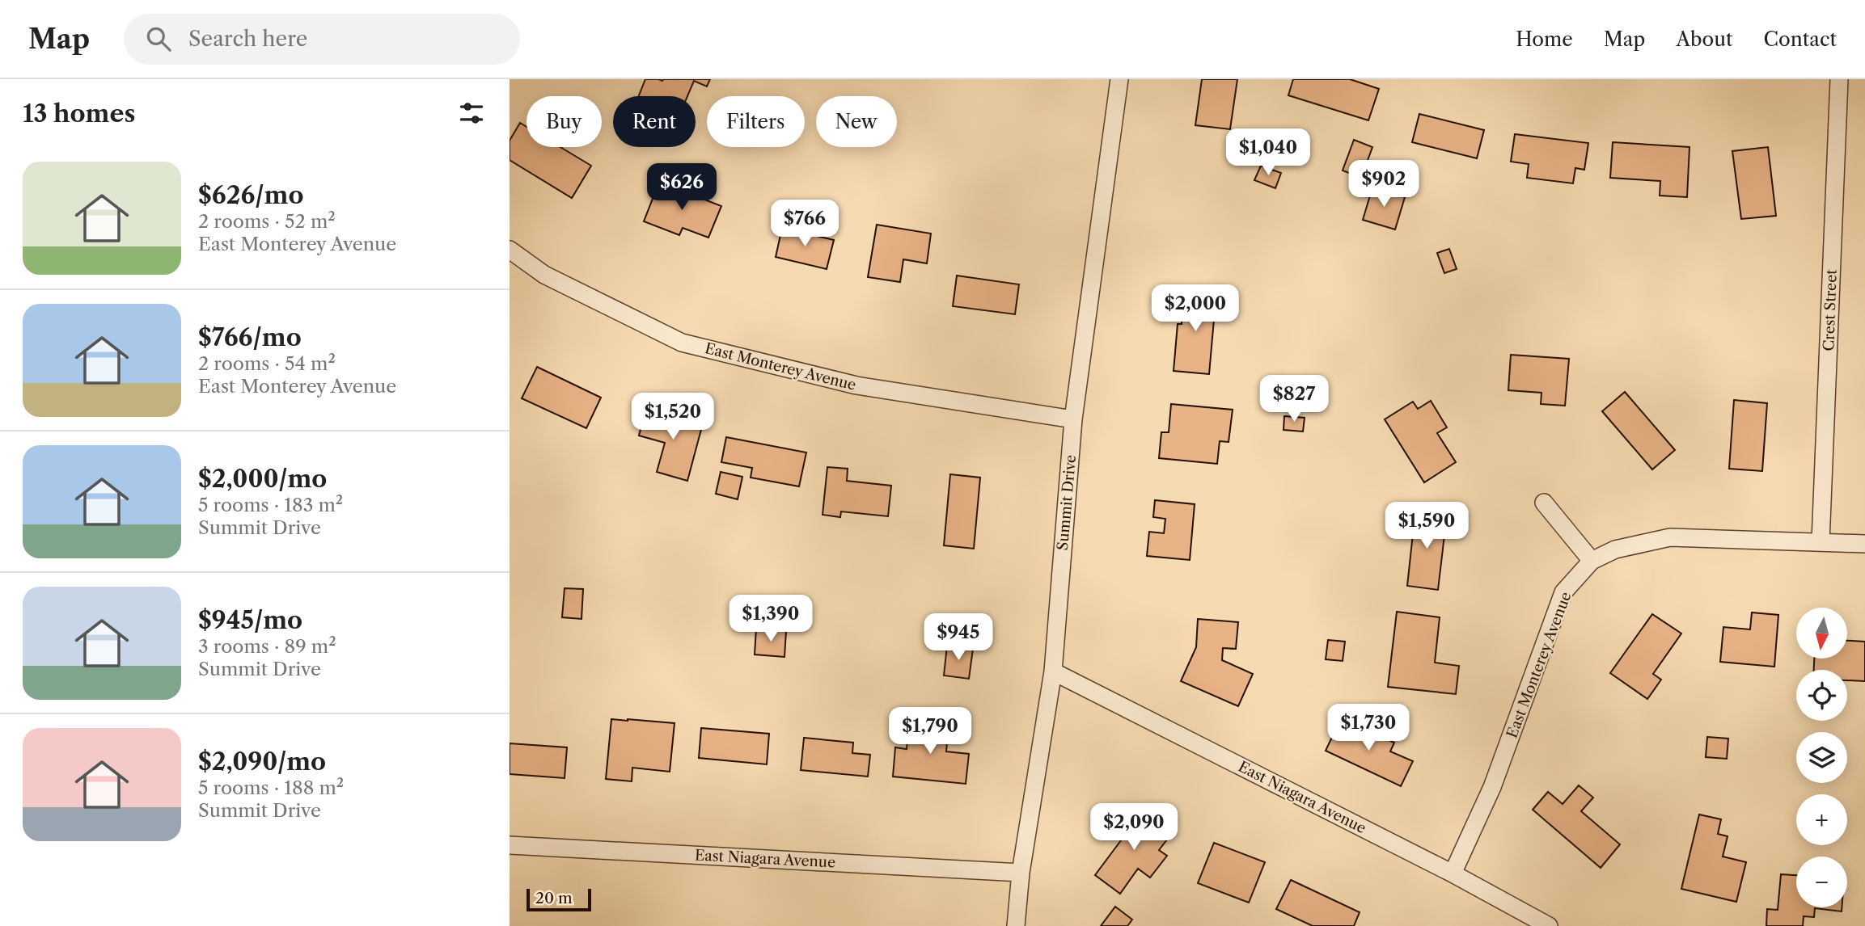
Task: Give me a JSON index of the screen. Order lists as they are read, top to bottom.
{
  "streets": {
    "street": [
      "Crest Street",
      "East Monterey Avenue",
      "Summit Drive",
      "East Niagara Avenue"
    ]
  },
  "crossings": [
    ["Crest Street", "East Monterey Avenue"],
    ["East Monterey Avenue", "Summit Drive"],
    ["East Monterey Avenue", "East Niagara Avenue"],
    ["Summit Drive", "East Niagara Avenue"]
  ],
  "scale_bar": "20 m",
  "north": "bottom",
  "page": {
    "header": "Map",
    "search": "Search here",
    "nav": [
      "Home",
      "Map",
      "About",
      "Contact"
    ],
    "heading": "13 homes",
    "chip": [
      "Buy",
      "Rent",
      "Filters",
      "New"
    ],
    "price": [
      "$1,040",
      "$902",
      "$626",
      "$766",
      "$2,000",
      "$827",
      "$1,520",
      "$1,590",
      "$1,390",
      "$945",
      "$1,730",
      "$1,790",
      "$2,090"
    ],
    "list": [
      {
        "name": "$626/mo",
        "note": "2 rooms · 52 m² · East Monterey Avenue"
      },
      {
        "name": "$766/mo",
        "note": "2 rooms · 54 m² · East Monterey Avenue"
      },
      {
        "name": "$2,000/mo",
        "note": "5 rooms · 183 m² · Summit Drive"
      },
      {
        "name": "$945/mo",
        "note": "3 rooms · 89 m² · Summit Drive"
      },
      {
        "name": "$2,090/mo",
        "note": "5 rooms · 188 m² · Summit Drive"
      }
    ],
    "map_buttons": ["+", "−"],
    "scale": "20 m"
  }
}
